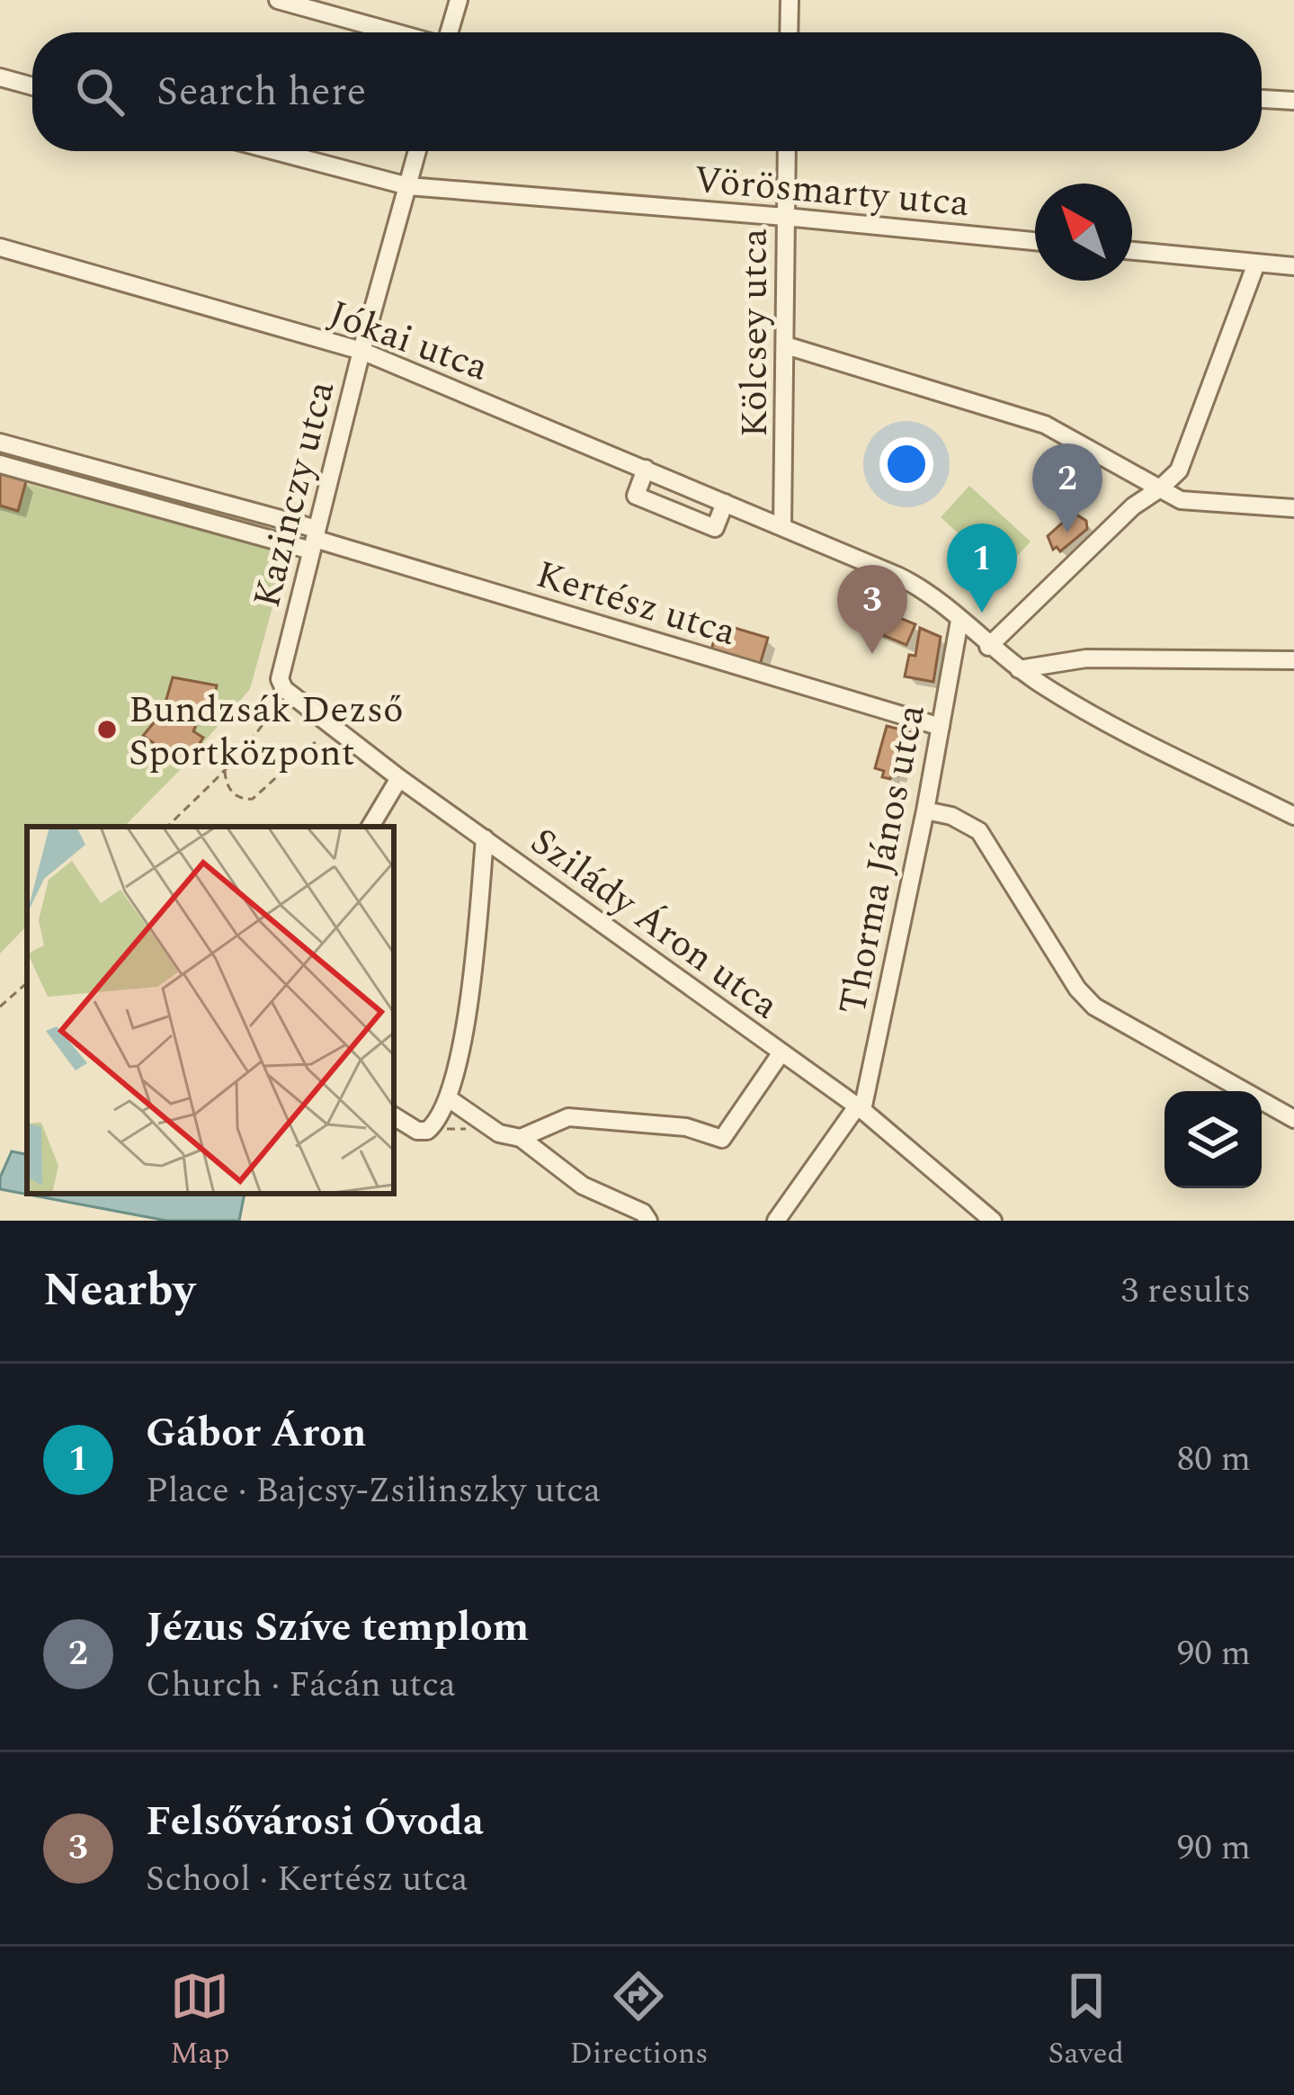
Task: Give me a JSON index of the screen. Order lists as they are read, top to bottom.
{
  "streets": {
    "street": [
      "Vörösmarty utca",
      "Kölcsey utca",
      "Jókai utca",
      "Kazinczy utca",
      "Kertész utca",
      "Thorma János utca",
      "Szilády Áron utca"
    ]
  },
  "crossings": [
    ["Vörösmarty utca", "Kölcsey utca"],
    ["Vörösmarty utca", "Kazinczy utca"],
    ["Kölcsey utca", "Jókai utca"],
    ["Jókai utca", "Kazinczy utca"],
    ["Jókai utca", "Thorma János utca"],
    ["Kazinczy utca", "Kertész utca"],
    ["Kazinczy utca", "Szilády Áron utca"],
    ["Kertész utca", "Thorma János utca"],
    ["Thorma János utca", "Szilády Áron utca"]
  ],
  "places": ["Bundzsák Dezső Sportközpont"],
  "north": "top left",
  "page": {
    "search": "Search here",
    "pins": ["2", "1", "3"],
    "heading": ["Nearby", "3 results"],
    "list": [
      {
        "mark": "1",
        "name": "Gábor Áron",
        "note": "Place · Bajcsy-Zsilinszky utca",
        "value": "80 m"
      },
      {
        "mark": "2",
        "name": "Jézus Szíve templom",
        "note": "Church · Fácán utca",
        "value": "90 m"
      },
      {
        "mark": "3",
        "name": "Felsővárosi Óvoda",
        "note": "School · Kertész utca",
        "value": "90 m"
      }
    ],
    "nav": ["Map", "Directions", "Saved"]
  }
}
